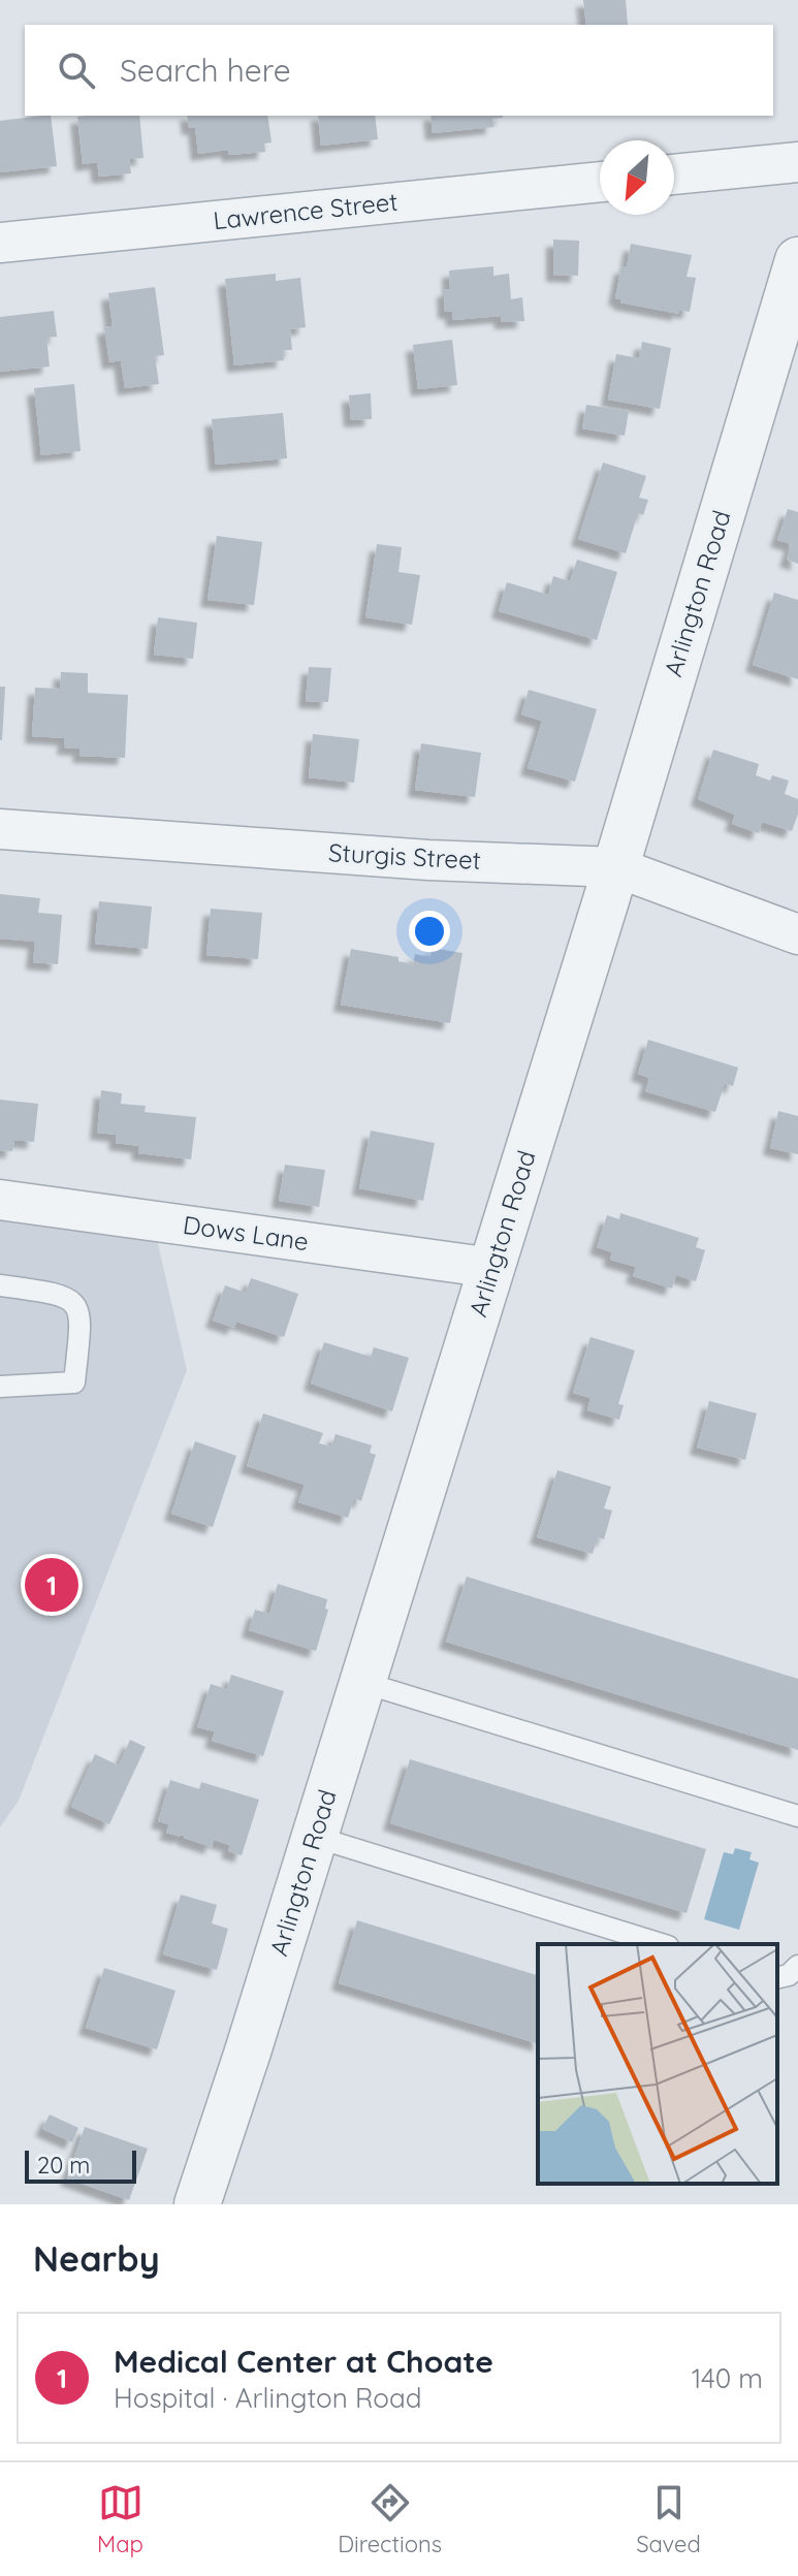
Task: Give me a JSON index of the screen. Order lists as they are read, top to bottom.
{
  "streets": {
    "street": [
      "Lawrence Street",
      "Arlington Road",
      "Sturgis Street",
      "Dows Lane"
    ]
  },
  "crossings": [
    ["Arlington Road", "Sturgis Street"],
    ["Arlington Road", "Dows Lane"]
  ],
  "scale_bar": "20 m",
  "north": "bottom left",
  "page": {
    "search": "Search here",
    "pins": "1",
    "scale": "20 m",
    "heading": "Nearby",
    "list": [
      {
        "mark": "1",
        "name": "Medical Center at Choate",
        "note": "Hospital · Arlington Road",
        "value": "140 m"
      }
    ],
    "nav": ["Map", "Directions", "Saved"]
  }
}
